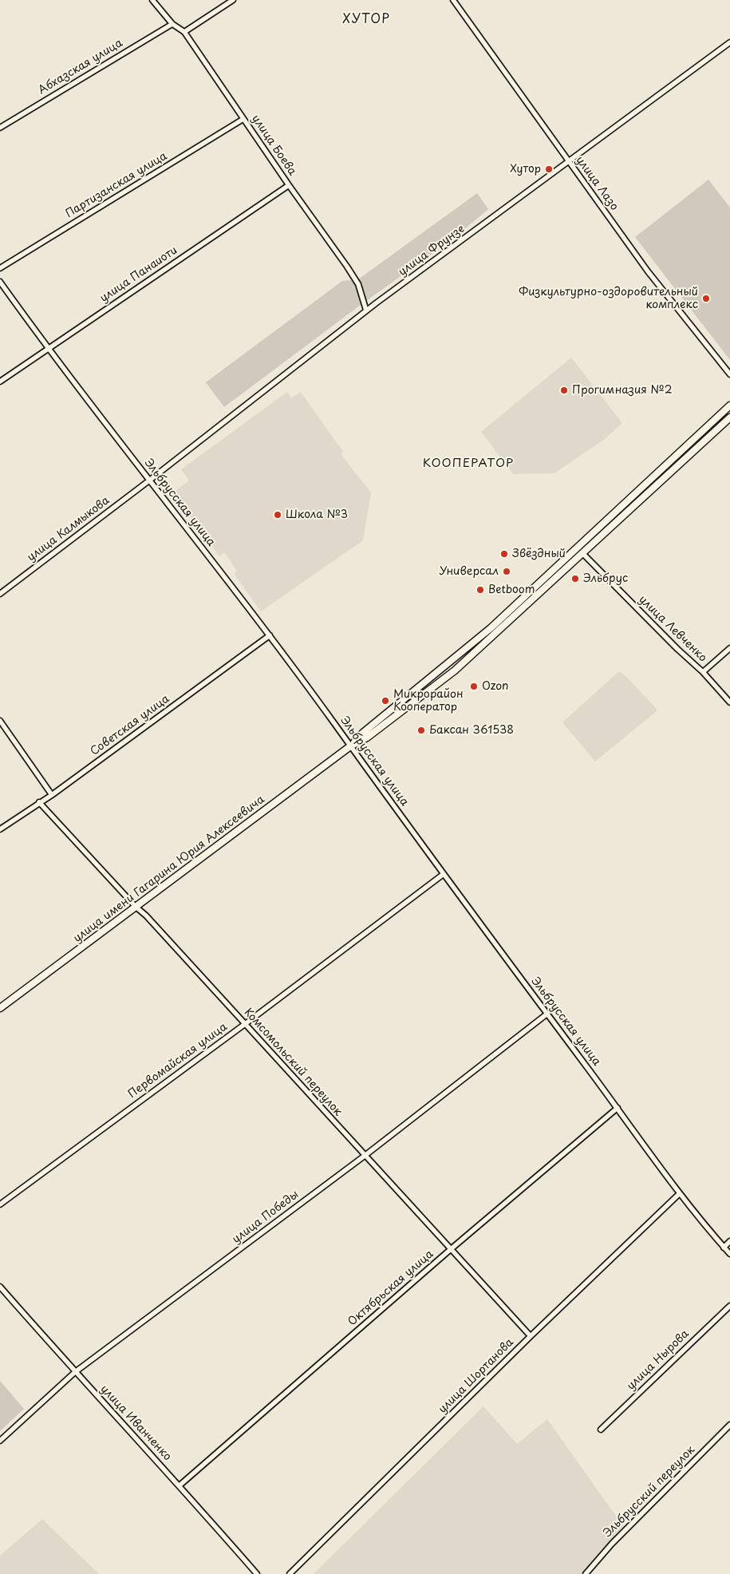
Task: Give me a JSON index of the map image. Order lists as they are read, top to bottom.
{
  "streets": {
    "street": [
      "Абхазская улица",
      "улица Боева",
      "улица Лазо",
      "Партизанская улица",
      "улица Фрунзе",
      "улица Панаиоти",
      "Эльбрусская улица",
      "улица Калмыкова",
      "улица Левченко",
      "Советская улица",
      "улица имени Гагарина Юрия Алексеевича",
      "Первомайская улица",
      "Комсомольский переулок",
      "улица Победы",
      "Октябрьская улица",
      "улица Нырова",
      "улица Шортанова",
      "улица Иванченко",
      "Эльбрусский переулок"
    ]
  },
  "crossings": [
    ["Абхазская улица", "улица Боева"],
    ["улица Боева", "Партизанская улица"],
    ["улица Боева", "улица Фрунзе"],
    ["улица Боева", "улица Панаиоти"],
    ["улица Лазо", "улица Фрунзе"],
    ["улица Фрунзе", "Эльбрусская улица"],
    ["улица Фрунзе", "улица Калмыкова"],
    ["улица Панаиоти", "Эльбрусская улица"],
    ["Эльбрусская улица", "улица Калмыкова"],
    ["Эльбрусская улица", "Советская улица"],
    ["Эльбрусская улица", "улица имени Гагарина Юрия Алексеевича"],
    ["Эльбрусская улица", "Первомайская улица"],
    ["Эльбрусская улица", "улица Победы"],
    ["Эльбрусская улица", "Октябрьская улица"],
    ["Эльбрусская улица", "улица Шортанова"],
    ["улица Левченко", "улица имени Гагарина Юрия Алексеевича"],
    ["Советская улица", "Комсомольский переулок"],
    ["улица имени Гагарина Юрия Алексеевича", "Комсомольский переулок"],
    ["Первомайская улица", "Комсомольский переулок"],
    ["Комсомольский переулок", "улица Победы"],
    ["Комсомольский переулок", "Октябрьская улица"],
    ["Комсомольский переулок", "улица Шортанова"],
    ["улица Победы", "улица Иванченко"],
    ["Октябрьская улица", "улица Иванченко"]
  ],
  "districts": ["ХУТОР", "КООПЕРАТОР"],
  "places": [
    "Хутор",
    "Физкультурно-оздоровительный комплекс",
    "Прогимназия №2",
    "Школа №3",
    "Звёздный",
    "Универсал",
    "Эльбрус",
    "Betboom",
    "Ozon",
    "Микрорайон Кооператор",
    "Баксан 361538"
  ]
}
